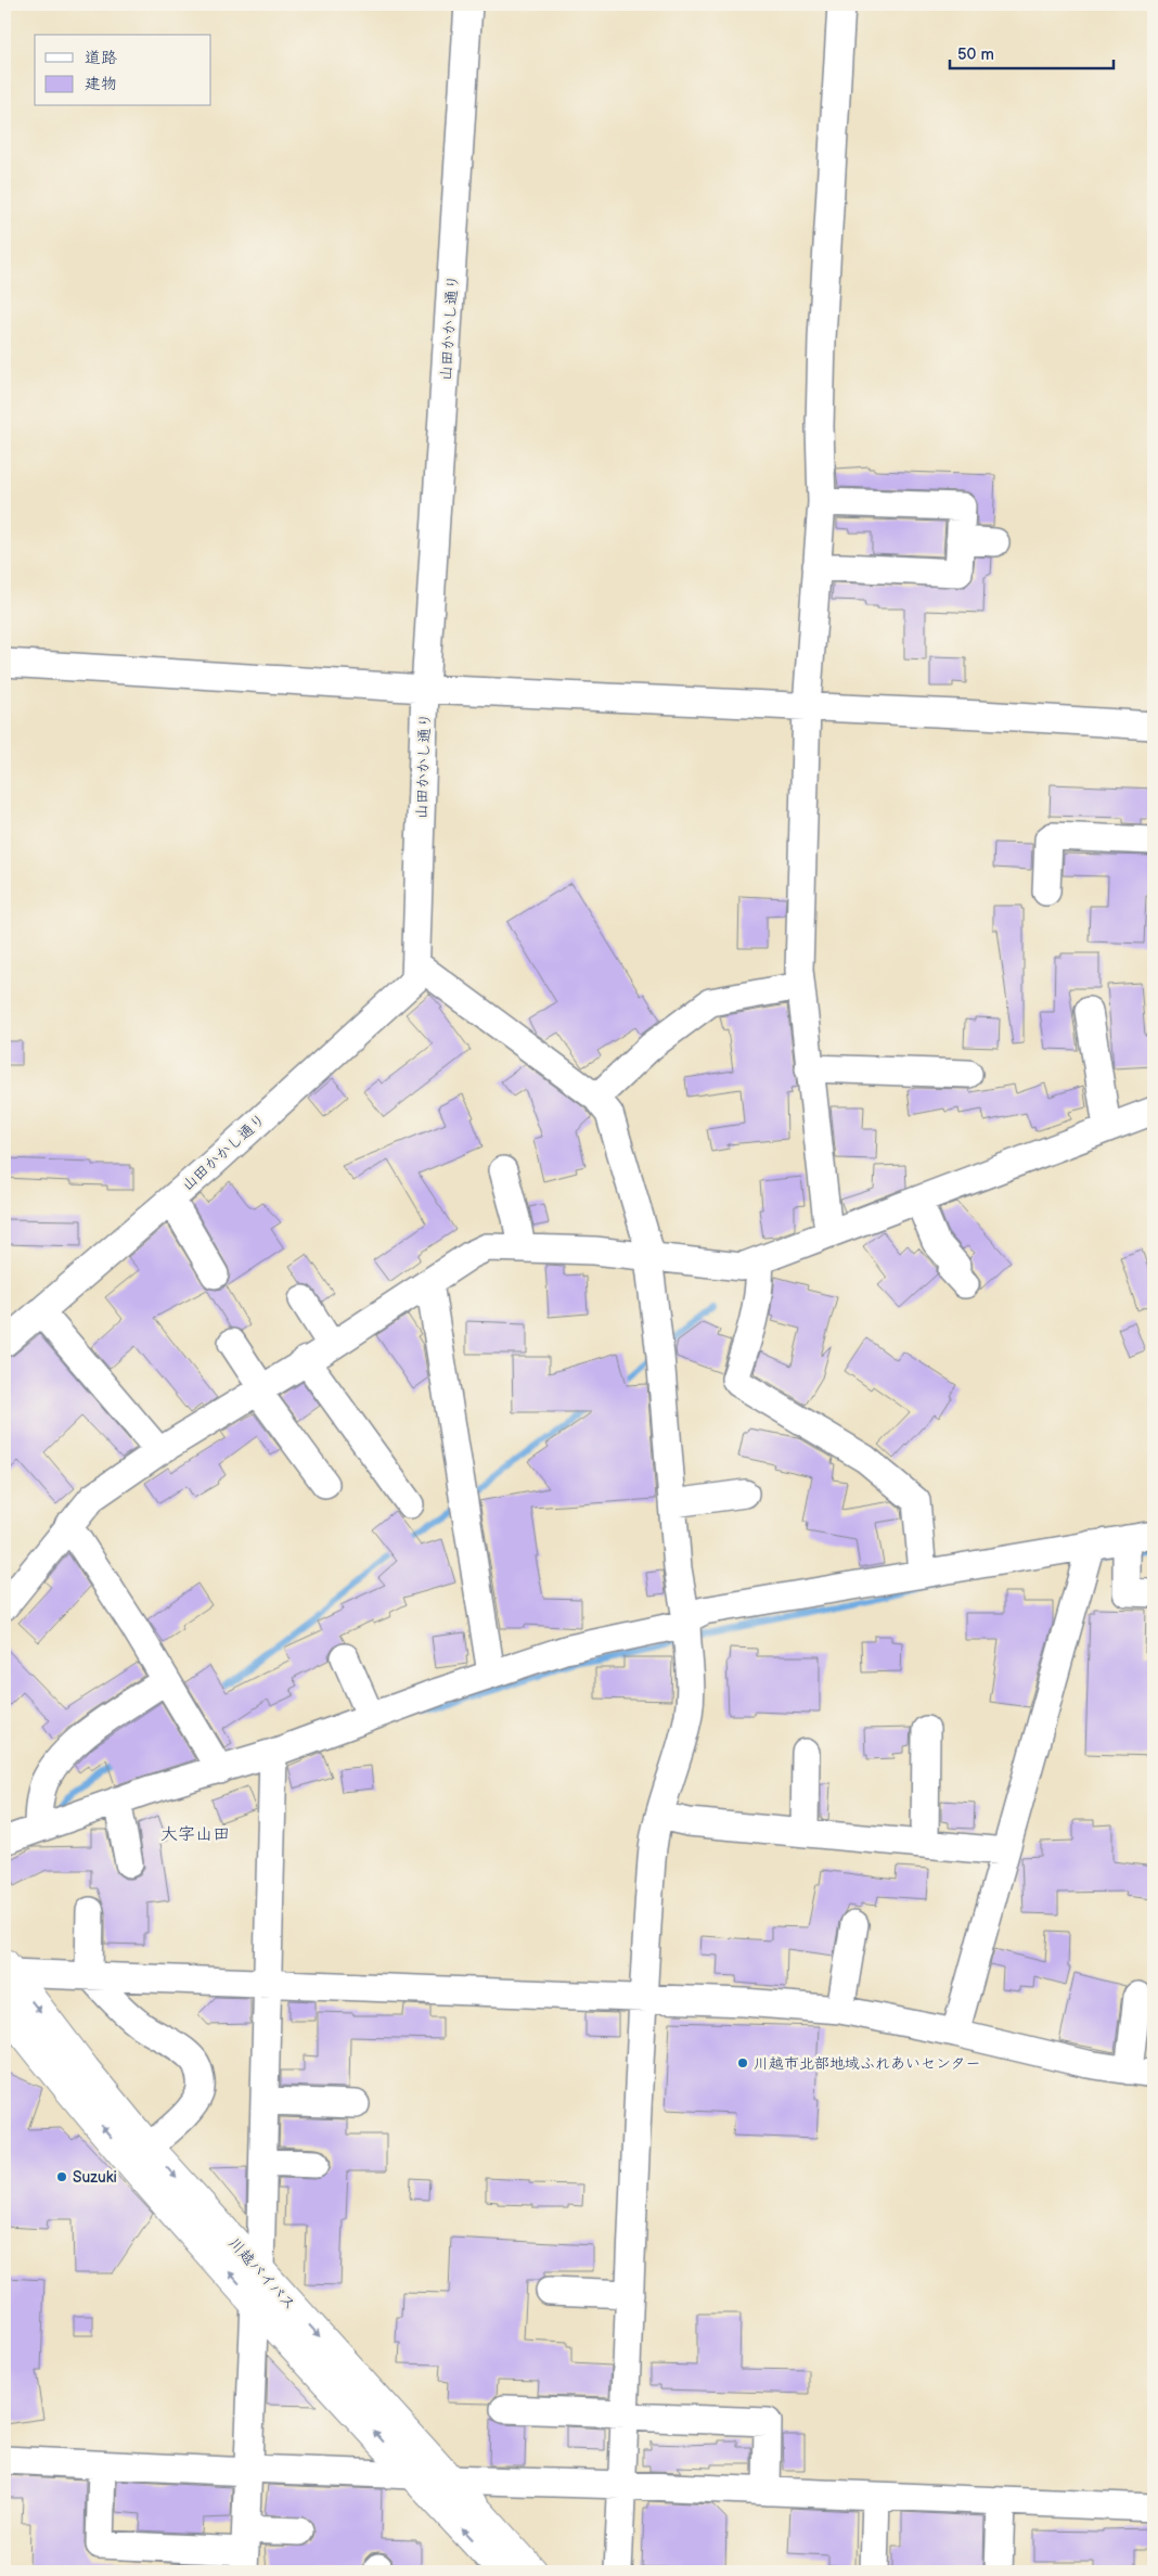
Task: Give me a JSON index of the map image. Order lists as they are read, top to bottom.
{
  "streets": {
    "highway": ["川越バイパス"],
    "street": ["山田かかし通り"]
  },
  "districts": ["大字山田"],
  "places": ["川越市北部地域ふれあいセンター", "Suzuki"],
  "legend": ["道路", "建物"],
  "scale_bar": "50 m"
}
